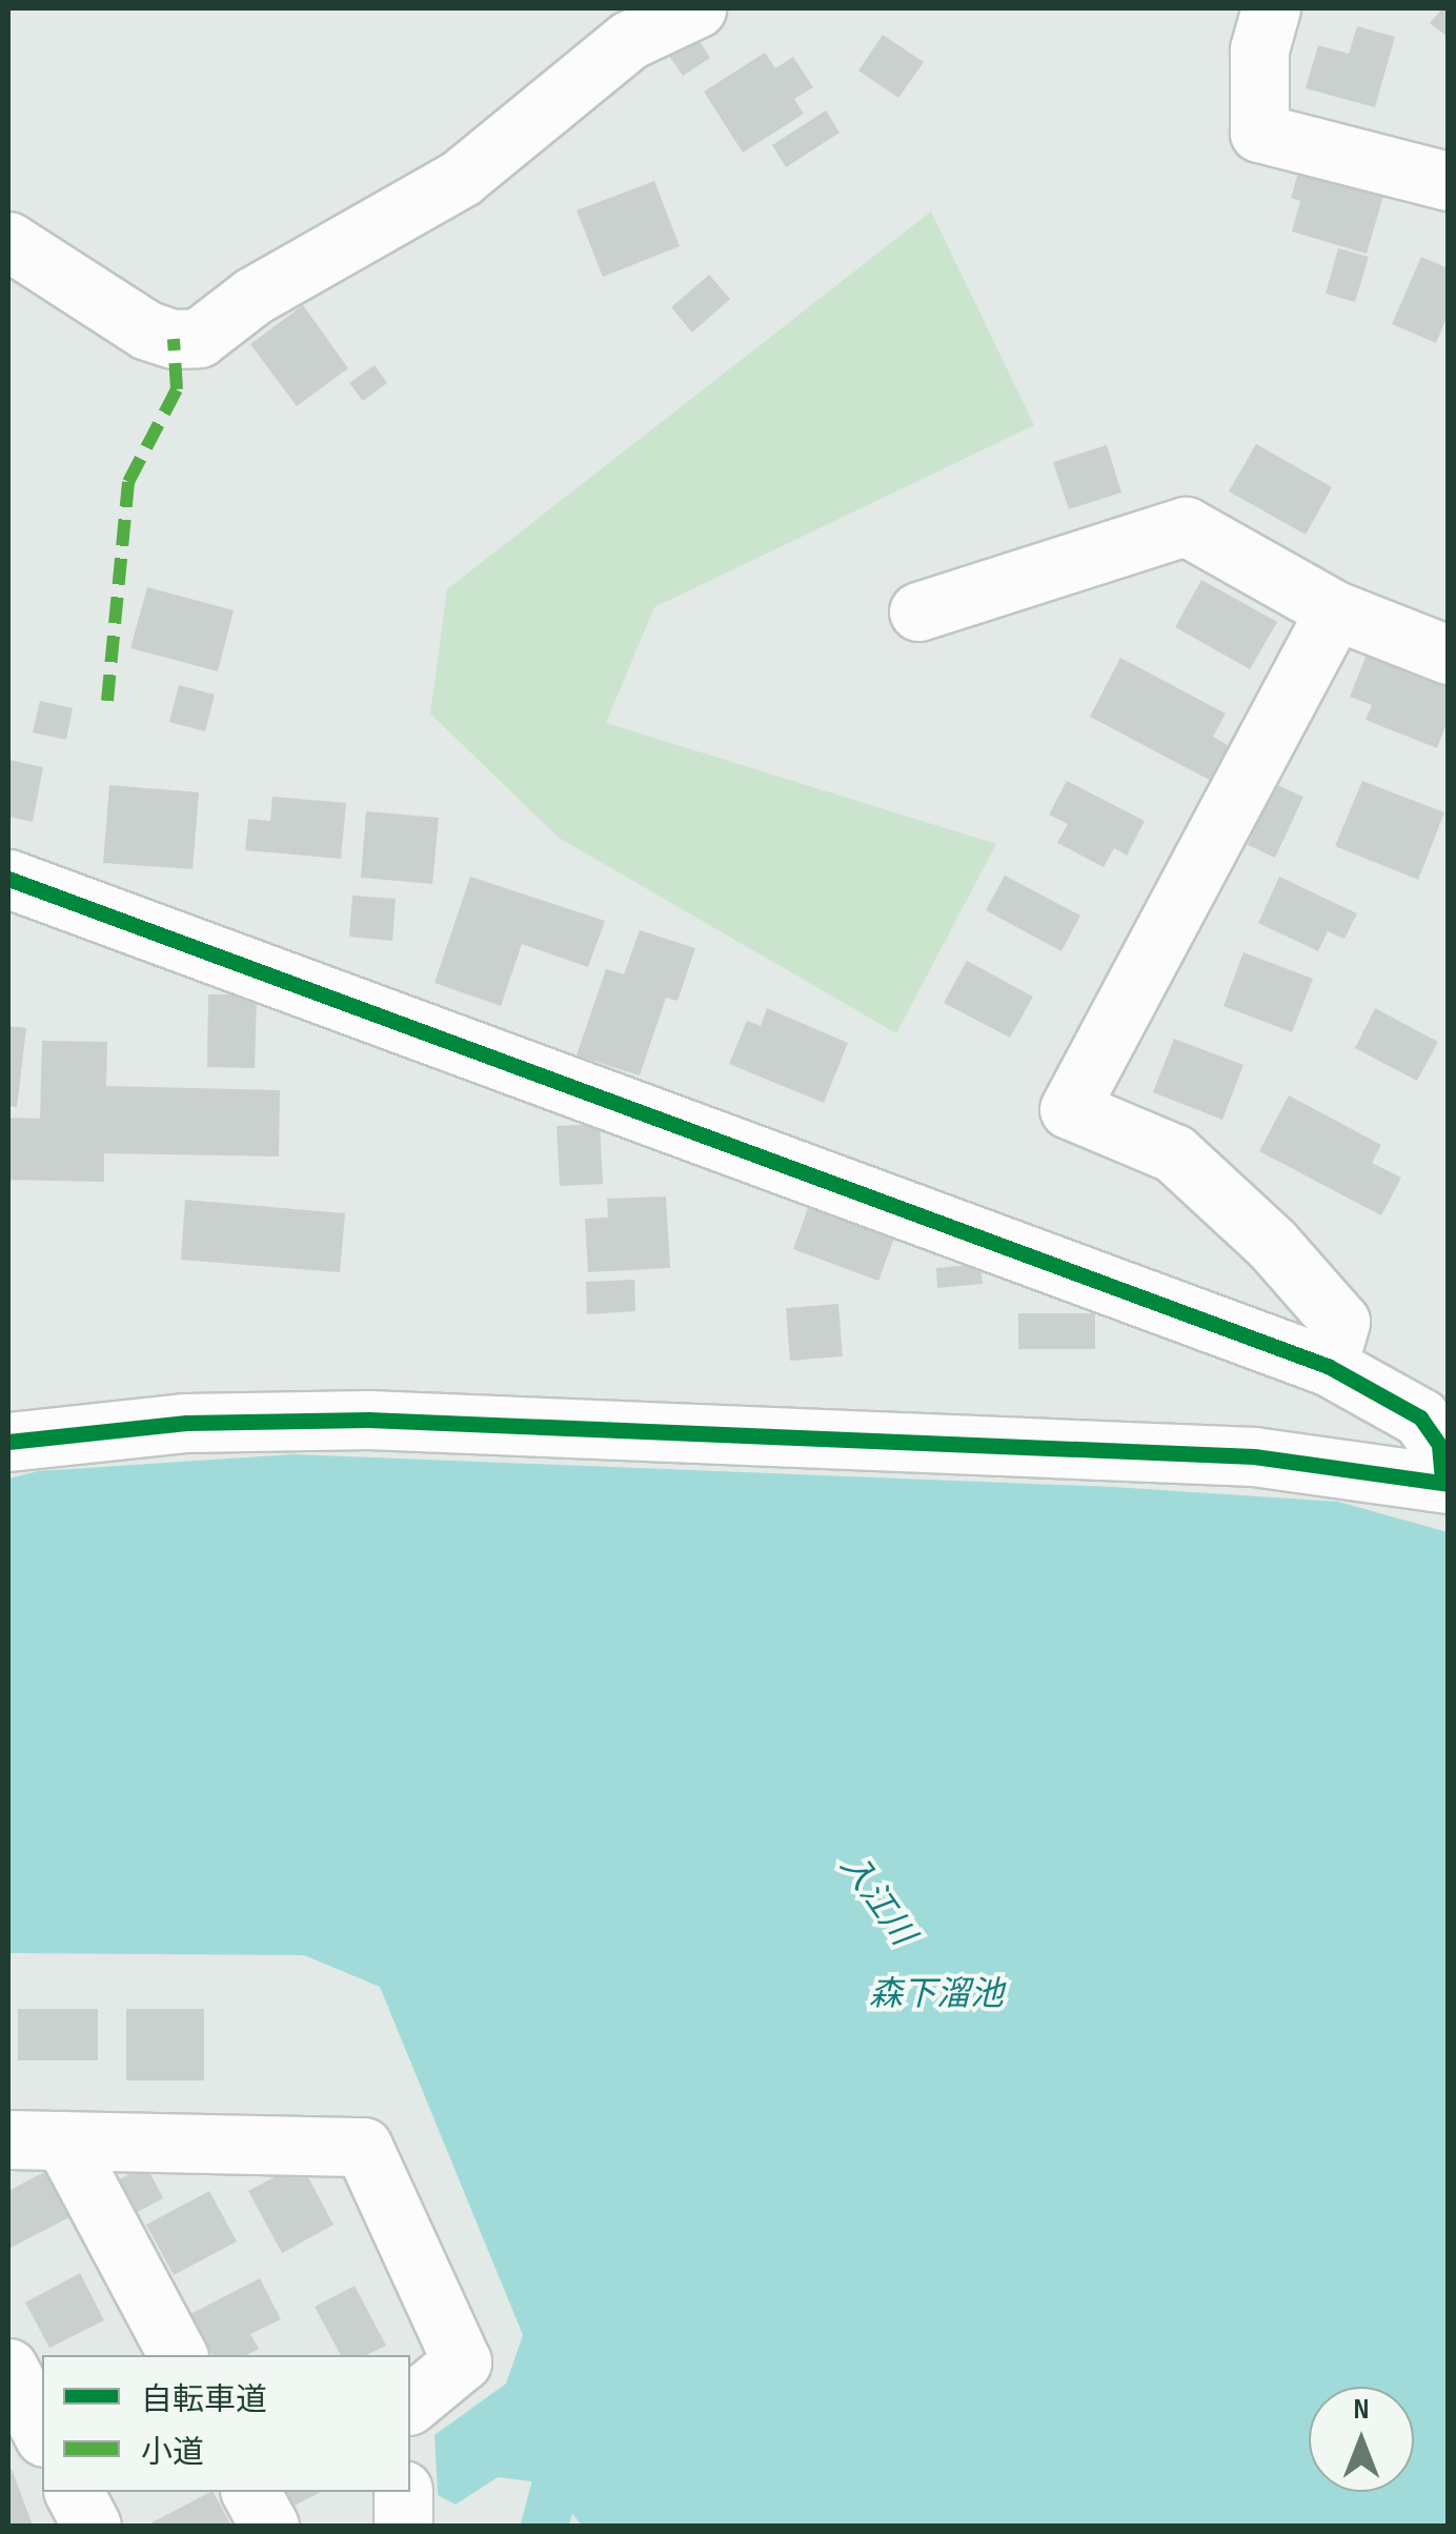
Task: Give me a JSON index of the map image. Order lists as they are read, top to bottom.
{
  "water": ["入江川", "森下溜池"],
  "legend": ["自転車道", "小道"],
  "north": "top"
}
